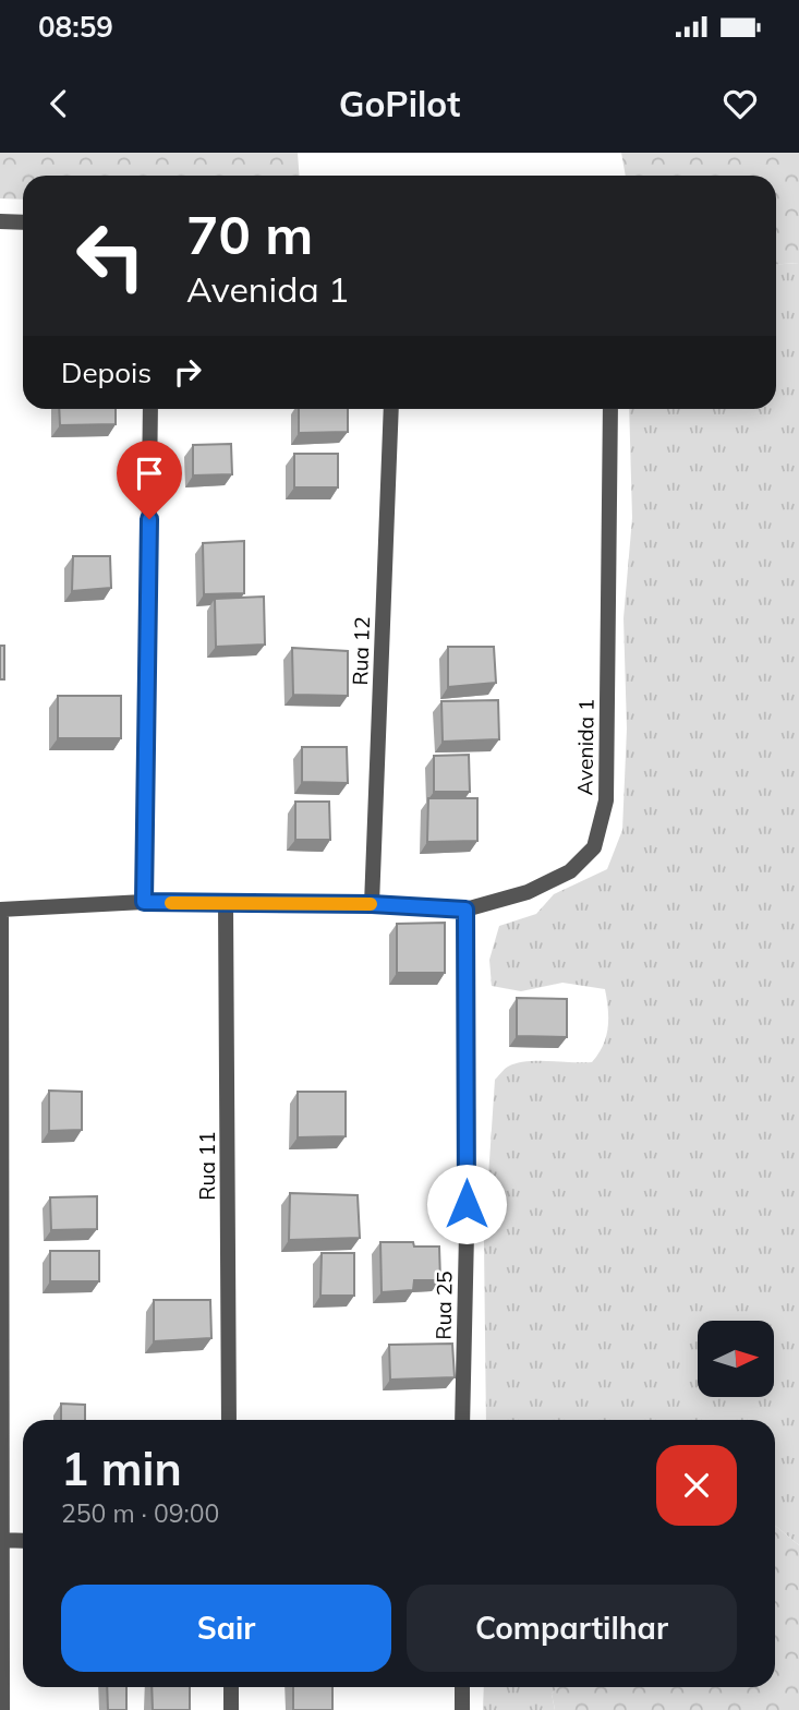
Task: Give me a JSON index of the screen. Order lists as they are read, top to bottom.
{
  "streets": {
    "street": [
      "Rua 12",
      "Avenida 1",
      "Rua 11",
      "Rua 25"
    ]
  },
  "crossings": [
    ["Rua 12", "Avenida 1"],
    ["Avenida 1", "Rua 11"],
    ["Avenida 1", "Rua 25"]
  ],
  "north": "right",
  "page": {
    "status": "08:59",
    "header": "GoPilot",
    "turn": ["70 m", "Avenida 1"],
    "then": "Depois",
    "heading": ["1 min", "250 m · 09:00"],
    "buttons": ["Sair", "Compartilhar"]
  }
}
